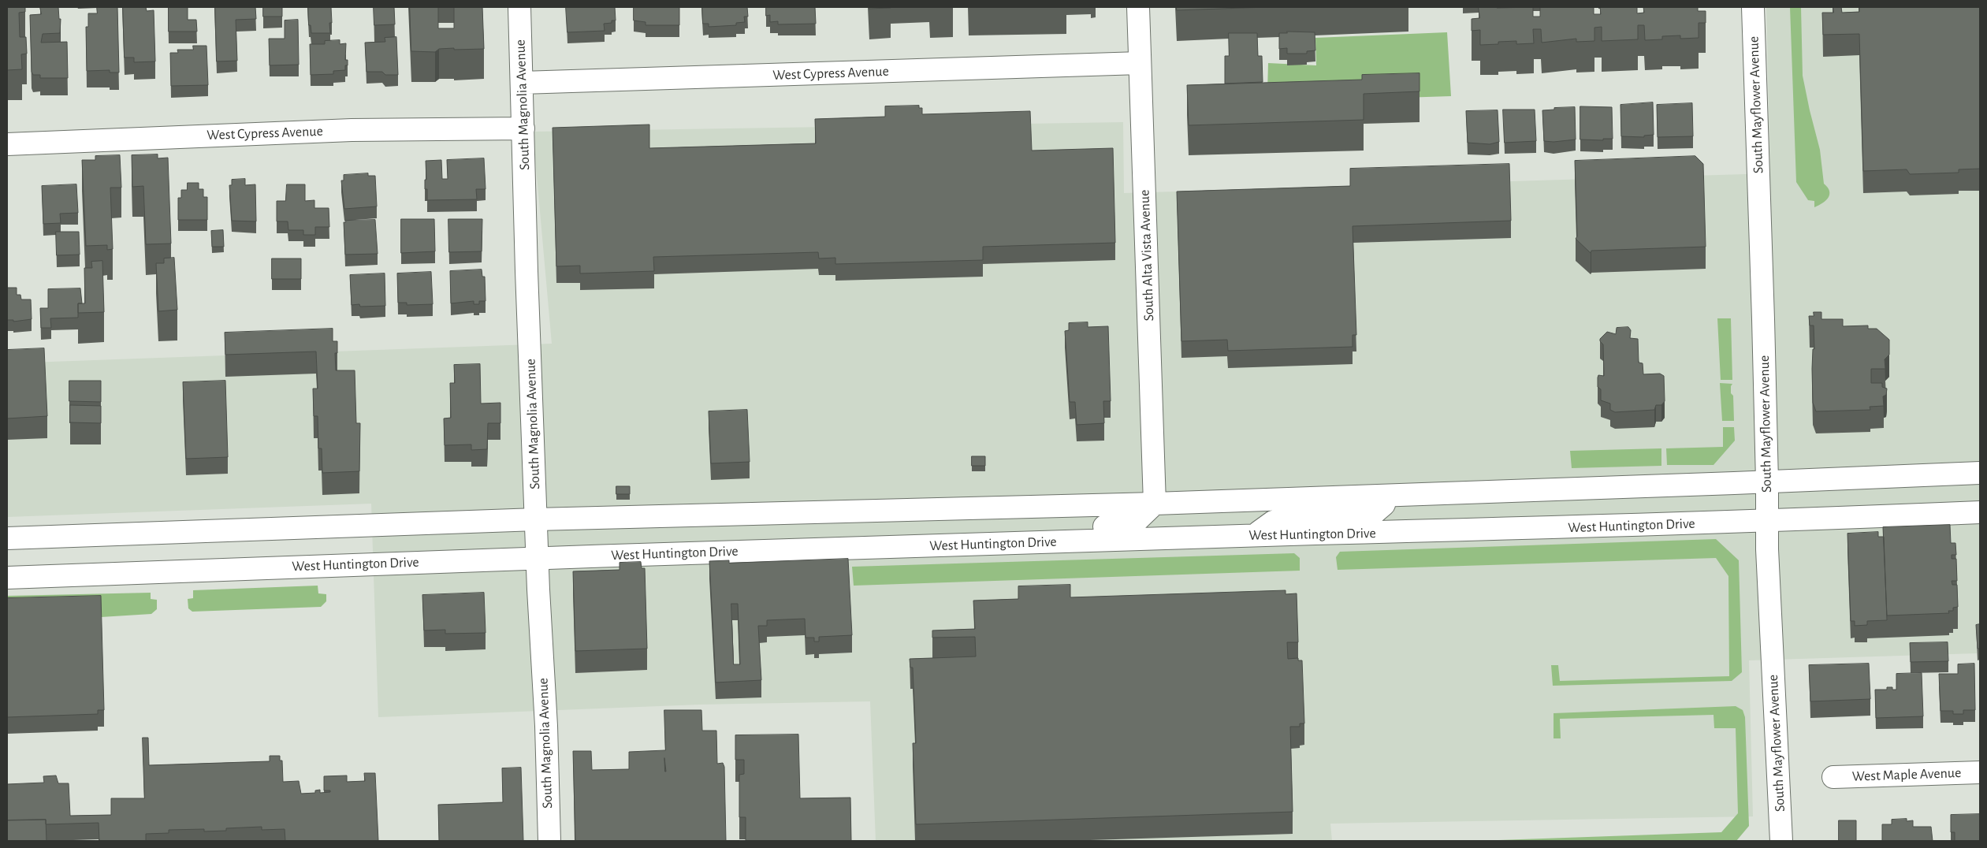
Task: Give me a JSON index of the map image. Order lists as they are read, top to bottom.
{
  "streets": {
    "main road": [
      "West Cypress Avenue",
      "South Magnolia Avenue",
      "South Mayflower Avenue",
      "South Alta Vista Avenue",
      "West Huntington Drive",
      "West Maple Avenue"
    ]
  },
  "crossings": [
    ["West Cypress Avenue", "South Magnolia Avenue"],
    ["West Cypress Avenue", "South Alta Vista Avenue"],
    ["South Magnolia Avenue", "West Huntington Drive"],
    ["South Mayflower Avenue", "West Huntington Drive"]
  ]
}
